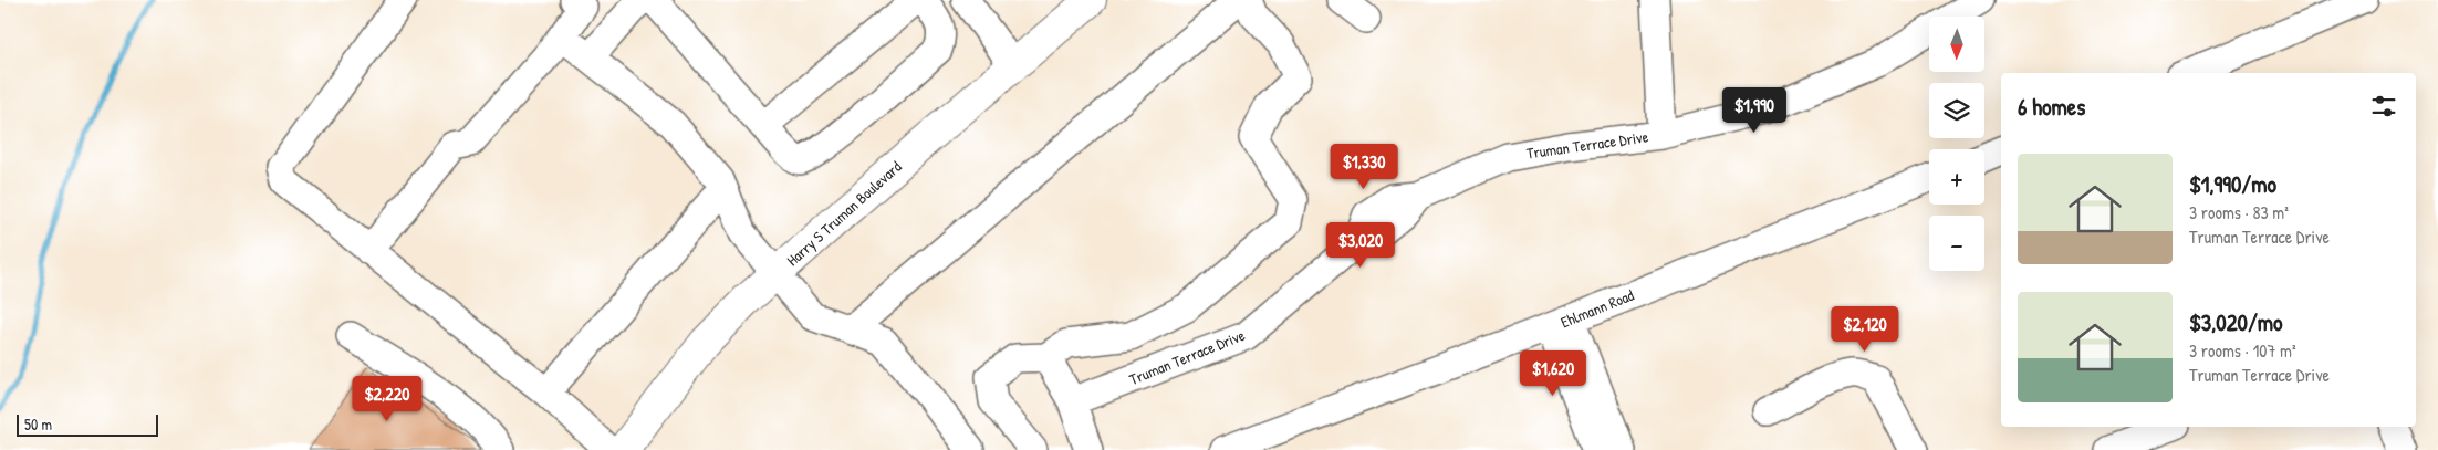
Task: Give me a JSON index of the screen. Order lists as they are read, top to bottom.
{
  "streets": {
    "main road": ["Harry S Truman Boulevard"],
    "street": ["Truman Terrace Drive", "Ehlmann Road"]
  },
  "scale_bar": "50 m",
  "north": "bottom",
  "page": {
    "map_buttons": ["+", "−"],
    "heading": "6 homes",
    "price": [
      "$1,990",
      "$1,330",
      "$3,020",
      "$2,120",
      "$1,620",
      "$2,220"
    ],
    "list": [
      {
        "name": "$1,990/mo",
        "note": "3 rooms · 83 m² · Truman Terrace Drive"
      },
      {
        "name": "$3,020/mo",
        "note": "3 rooms · 107 m² · Truman Terrace Drive"
      }
    ],
    "scale": "50 m"
  }
}
